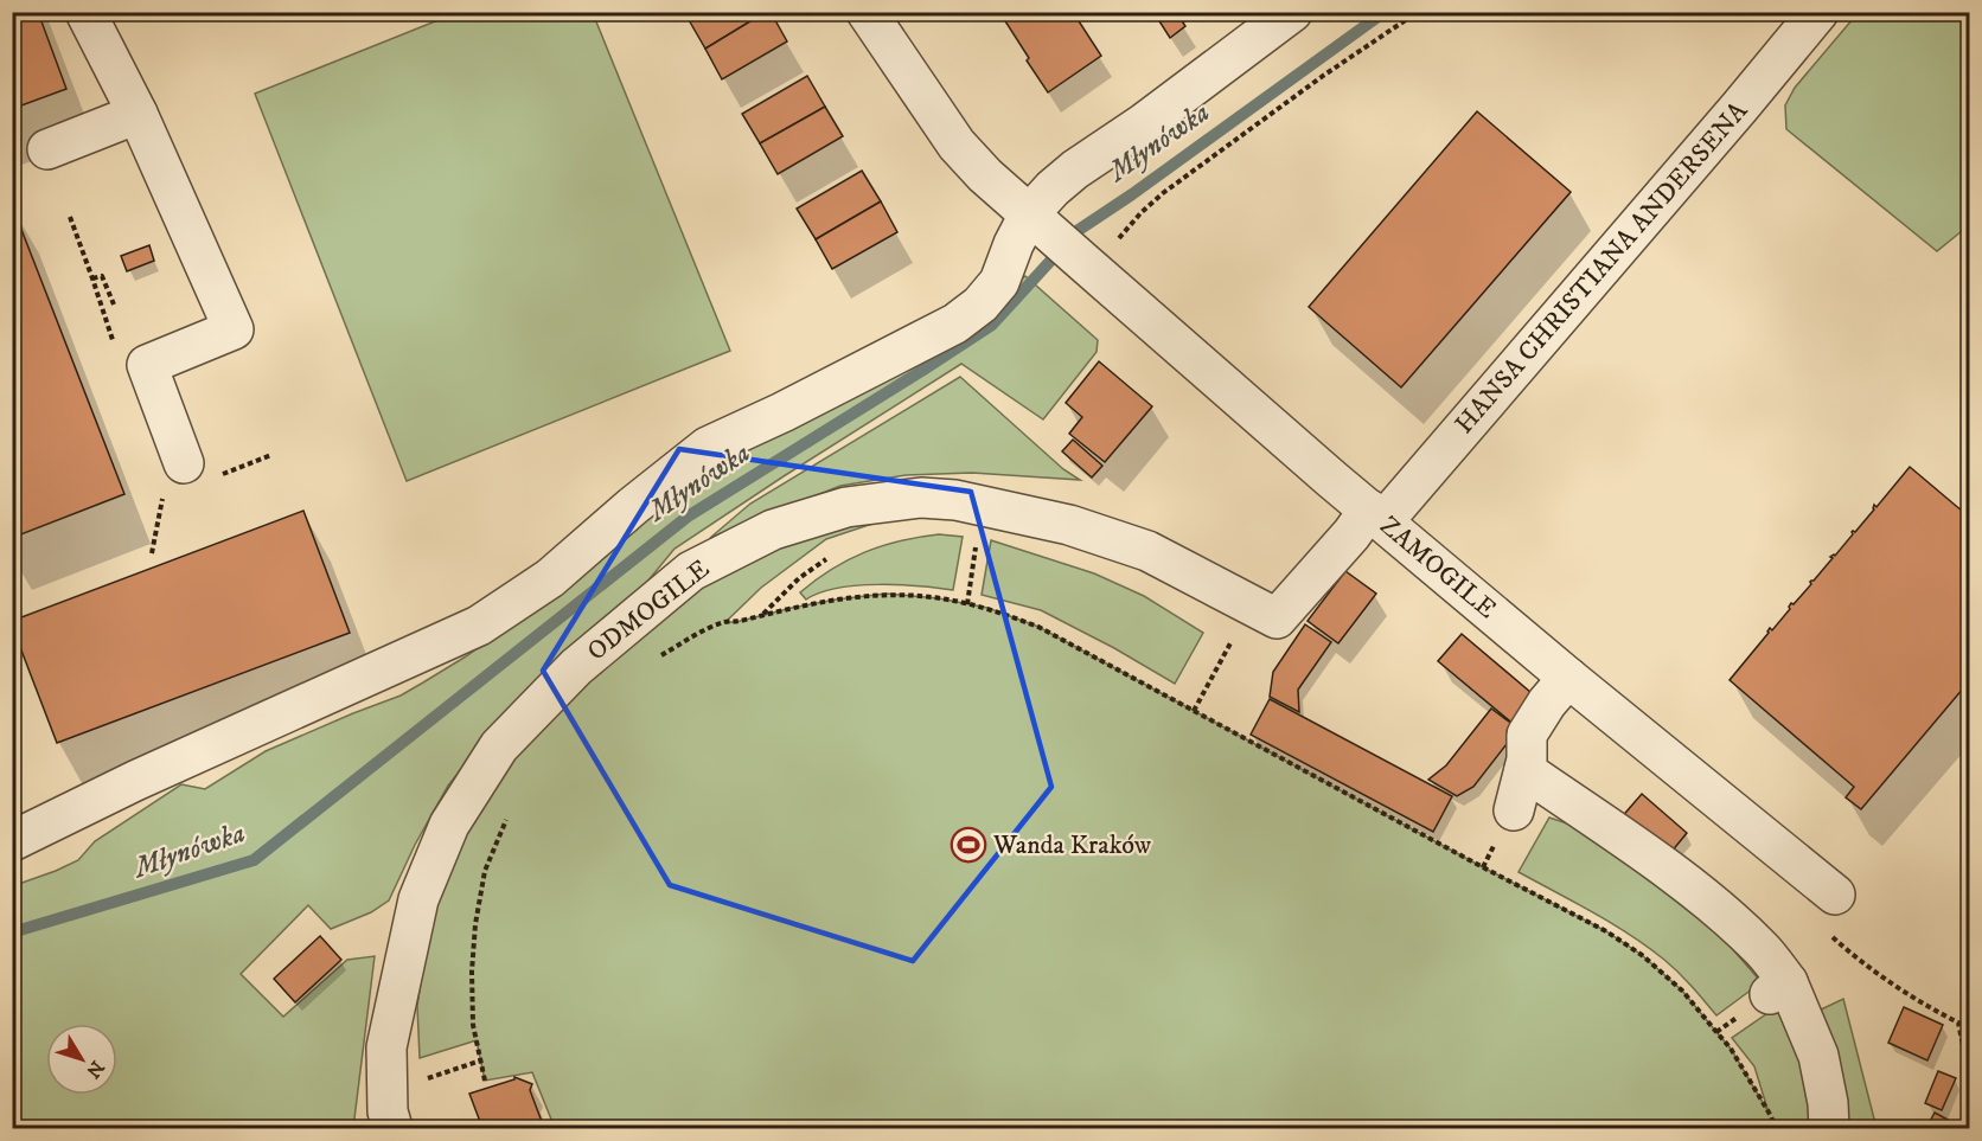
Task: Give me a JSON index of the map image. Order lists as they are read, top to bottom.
{
  "streets": {
    "street": ["HANSA CHRISTIANA ANDERSENA", "ZAMOGILE", "ODMOGILE"]
  },
  "crossings": [
    ["HANSA CHRISTIANA ANDERSENA", "ZAMOGILE"],
    ["HANSA CHRISTIANA ANDERSENA", "ODMOGILE"],
    ["ZAMOGILE", "ODMOGILE"]
  ],
  "water": ["Młynówka"],
  "places": {
    "sports": ["Wanda Kraków"]
  },
  "north": "bottom right"
}
